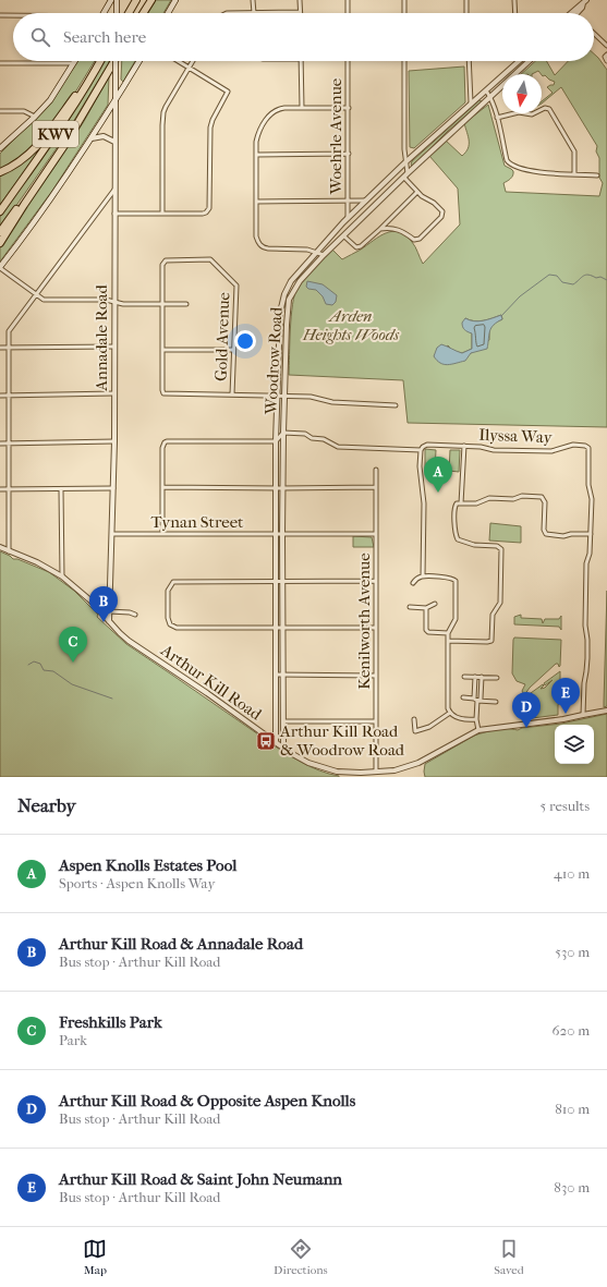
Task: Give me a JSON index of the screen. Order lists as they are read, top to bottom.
{
  "streets": {
    "highway": ["KWV"],
    "street": [
      "Woehrle Avenue",
      "Gold Avenue",
      "Annadale Road",
      "Woodrow Road",
      "Ilyssa Way",
      "Tynan Street",
      "Kenilworth Avenue",
      "Arthur Kill Road"
    ]
  },
  "crossings": [
    ["Woehrle Avenue", "Woodrow Road"],
    ["Annadale Road", "Tynan Street"],
    ["Annadale Road", "Arthur Kill Road"],
    ["Woodrow Road", "Ilyssa Way"],
    ["Woodrow Road", "Tynan Street"],
    ["Woodrow Road", "Arthur Kill Road"],
    ["Ilyssa Way", "Arthur Kill Road"],
    ["Tynan Street", "Kenilworth Avenue"],
    ["Kenilworth Avenue", "Arthur Kill Road"]
  ],
  "parks": ["Arden Heights Woods"],
  "places": {
    "bus stop": ["Arthur Kill Road & Woodrow Road"]
  },
  "north": "bottom",
  "page": {
    "search": "Search here",
    "pins": [
      "A",
      "B",
      "C",
      "E",
      "D"
    ],
    "heading": ["Nearby", "5 results"],
    "list": [
      {
        "mark": "A",
        "name": "Aspen Knolls Estates Pool",
        "note": "Sports · Aspen Knolls Way",
        "value": "410 m"
      },
      {
        "mark": "B",
        "name": "Arthur Kill Road & Annadale Road",
        "note": "Bus stop · Arthur Kill Road",
        "value": "530 m"
      },
      {
        "mark": "C",
        "name": "Freshkills Park",
        "note": "Park",
        "value": "620 m"
      },
      {
        "mark": "D",
        "name": "Arthur Kill Road & Opposite Aspen Knolls",
        "note": "Bus stop · Arthur Kill Road",
        "value": "810 m"
      },
      {
        "mark": "E",
        "name": "Arthur Kill Road & Saint John Neumann",
        "note": "Bus stop · Arthur Kill Road",
        "value": "830 m"
      }
    ],
    "nav": ["Map", "Directions", "Saved"]
  }
}
